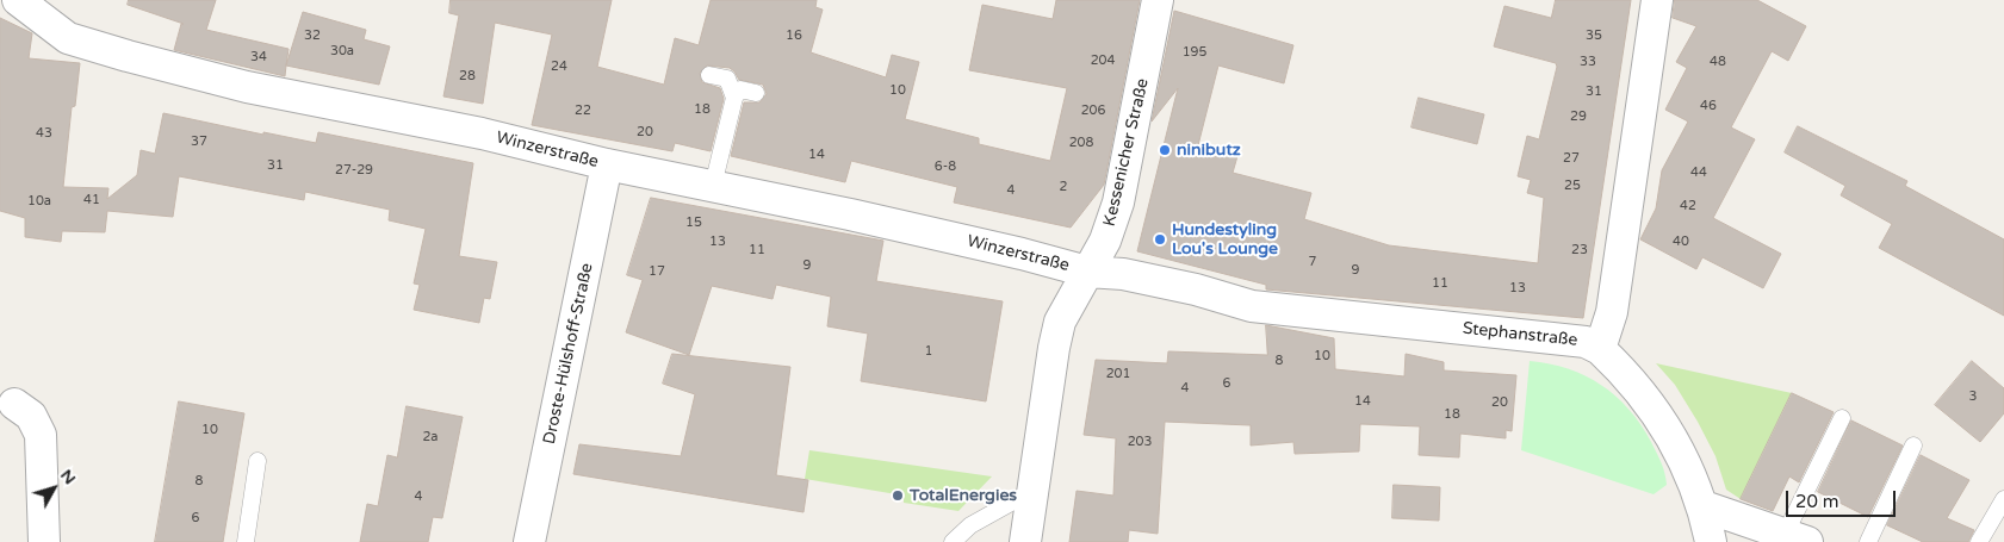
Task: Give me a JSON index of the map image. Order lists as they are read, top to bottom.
{
  "streets": {
    "street": [
      "Winzerstraße",
      "Kessenicher Straße",
      "Stephanstraße",
      "Droste-Hülshoff-Straße"
    ]
  },
  "crossings": [
    ["Winzerstraße", "Kessenicher Straße"],
    ["Winzerstraße", "Stephanstraße"],
    ["Winzerstraße", "Droste-Hülshoff-Straße"],
    ["Kessenicher Straße", "Stephanstraße"]
  ],
  "places": ["ninibutz", "Hundestyling Lou's Lounge", "TotalEnergies"],
  "house_numbers": [
    "32",
    "16",
    "35",
    "30a",
    "195",
    "34",
    "204",
    "33",
    "48",
    "24",
    "28",
    "10",
    "31",
    "46",
    "18",
    "22",
    "206",
    "29",
    "20",
    "43",
    "37",
    "208",
    "14",
    "27",
    "31",
    "6-8",
    "27-29",
    "44",
    "25",
    "2",
    "4",
    "41",
    "10a",
    "42",
    "15",
    "13",
    "40",
    "11",
    "23",
    "7",
    "9",
    "9",
    "17",
    "11",
    "13",
    "1",
    "10",
    "8",
    "201",
    "6",
    "4",
    "3",
    "14",
    "20",
    "18",
    "10",
    "2a",
    "203",
    "8",
    "4",
    "6"
  ],
  "scale_bar": "20 m",
  "north": "top right"
}
